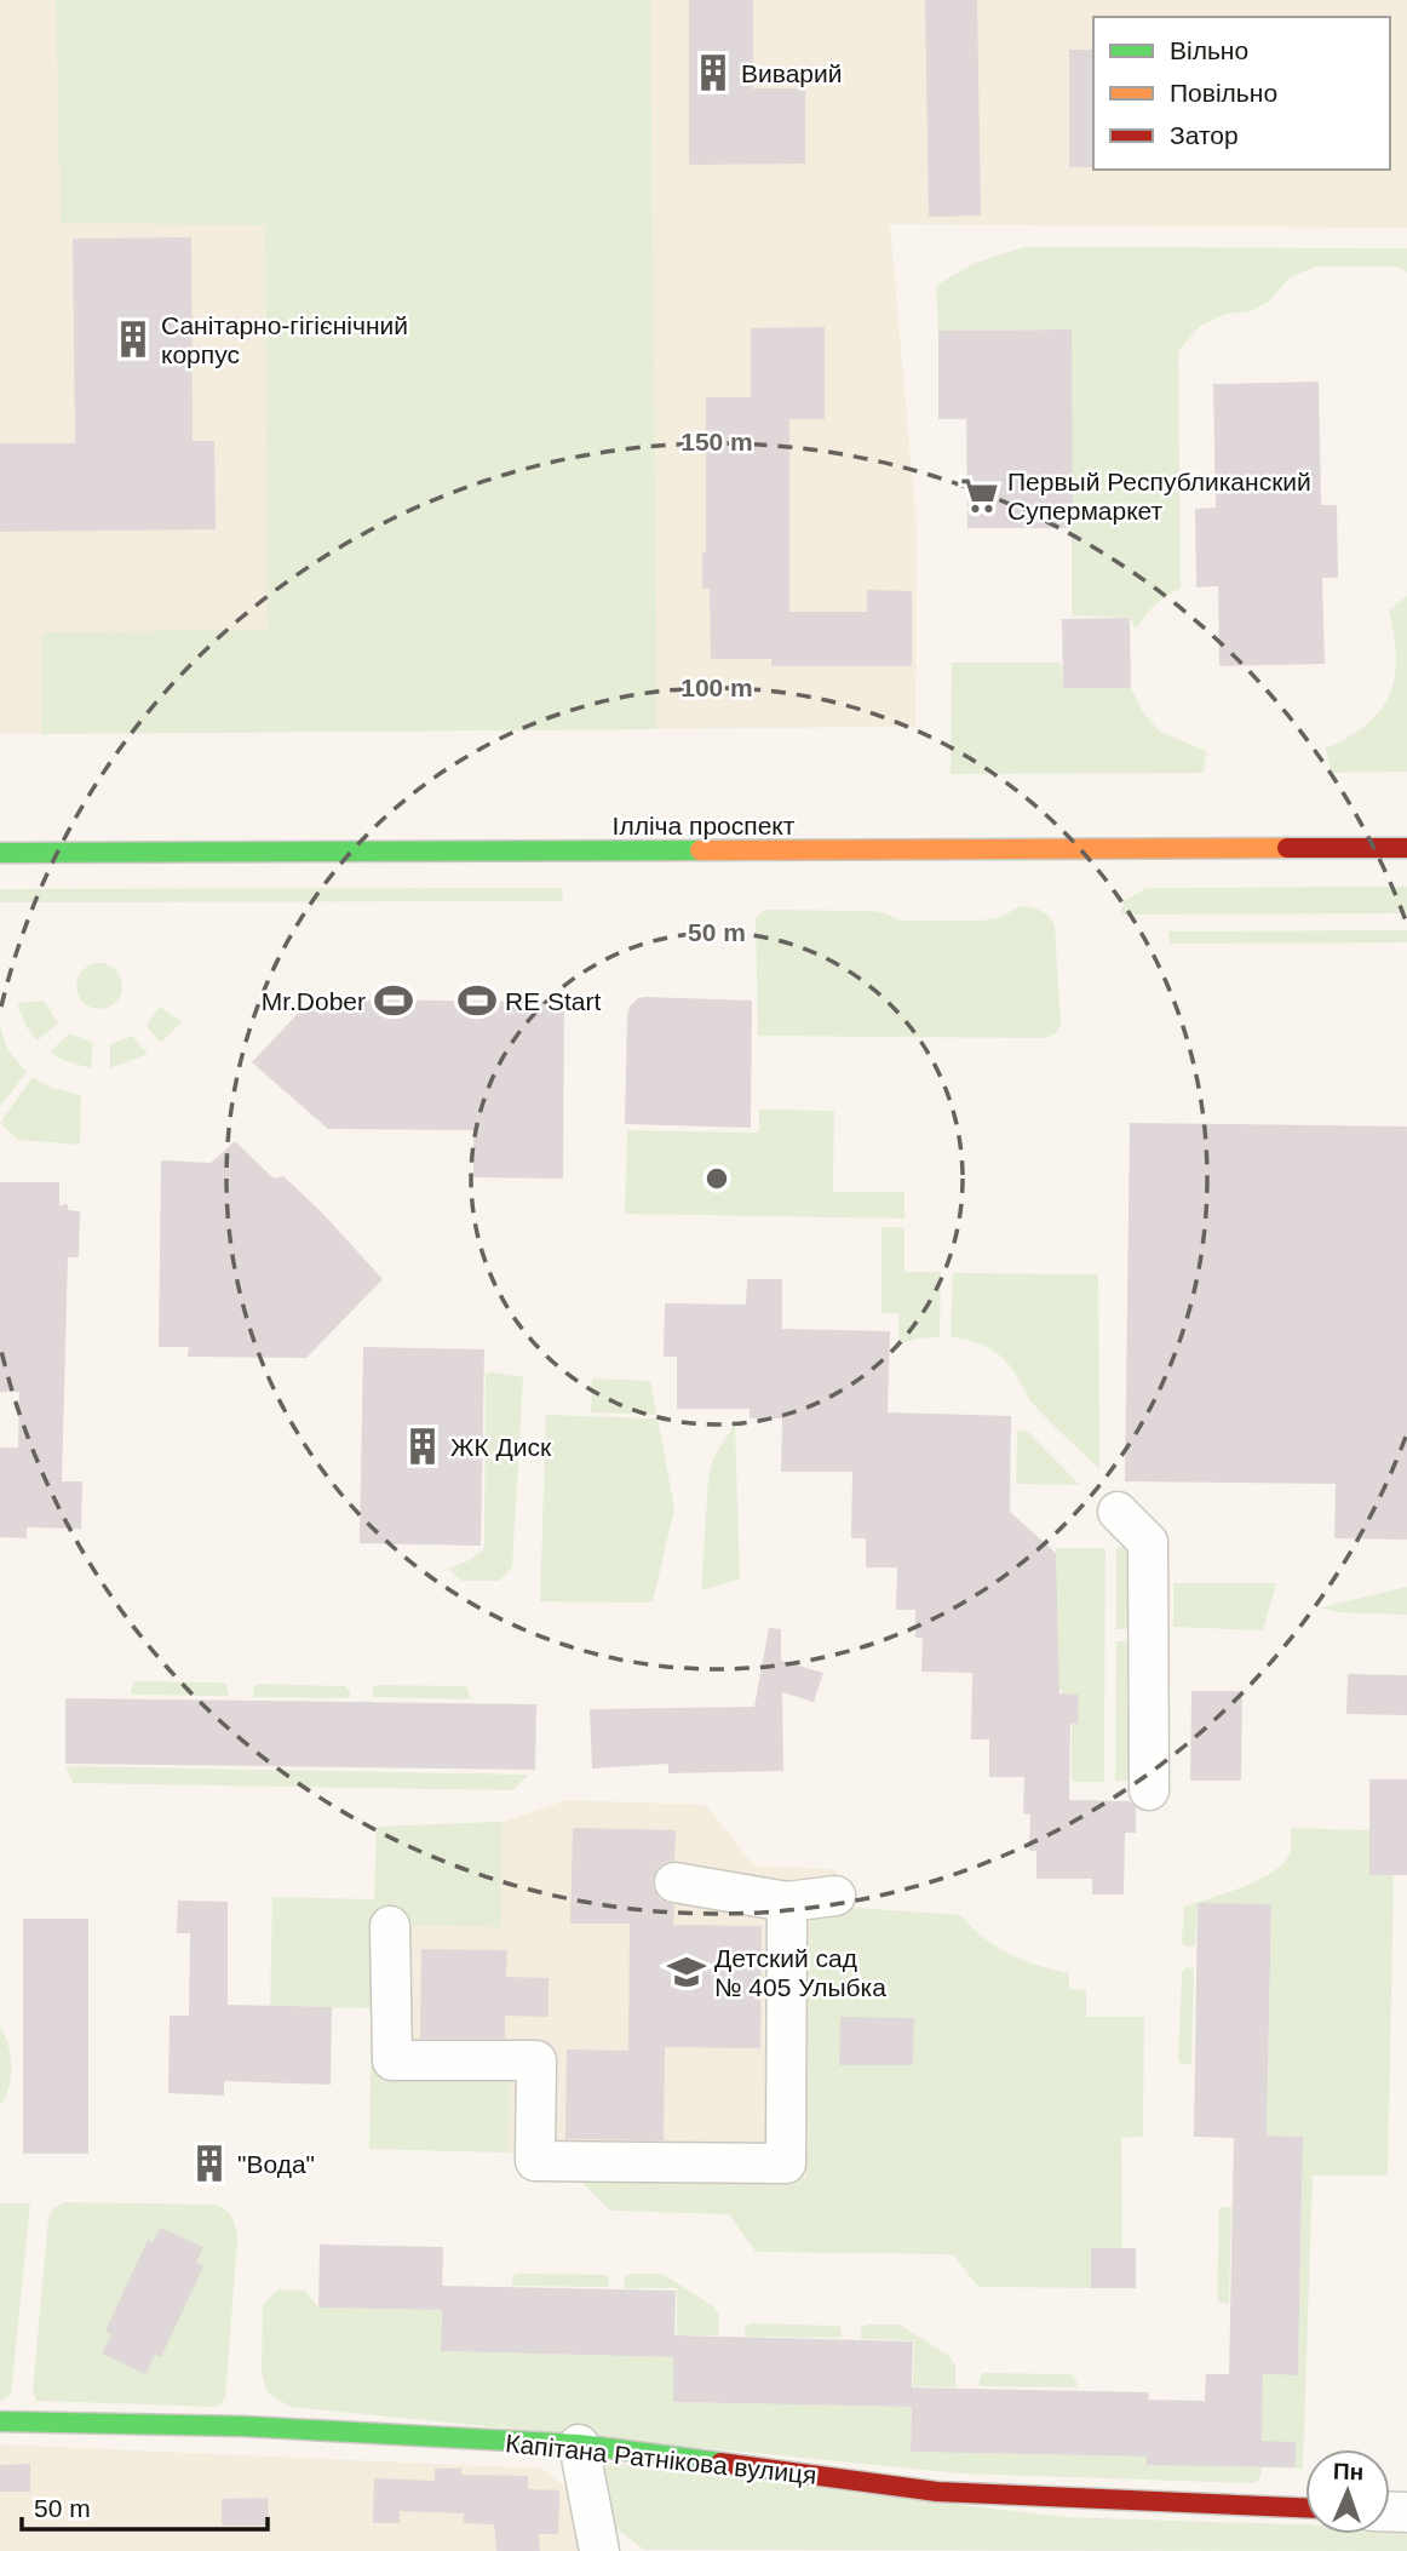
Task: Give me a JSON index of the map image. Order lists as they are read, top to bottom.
{
  "streets": {
    "main road": ["Ілліча проспект", "Капітана Ратнікова вулиця"]
  },
  "places": {
    "building": [
      "Виварий",
      "Санітарно-гігієнічний корпус",
      "ЖК Диск",
      "\"Вода\""
    ],
    "supermarket": ["Первый Республиканский Супермаркет"],
    "sports": ["Mr.Dober", "RE Start"],
    "school or university": ["Детский сад № 405 Улыбка"]
  },
  "legend": ["Вільно", "Повільно", "Затор"],
  "scale_bar": "50 m",
  "north": "top",
  "rings": ["150 m", "100 m", "50 m"]
}
